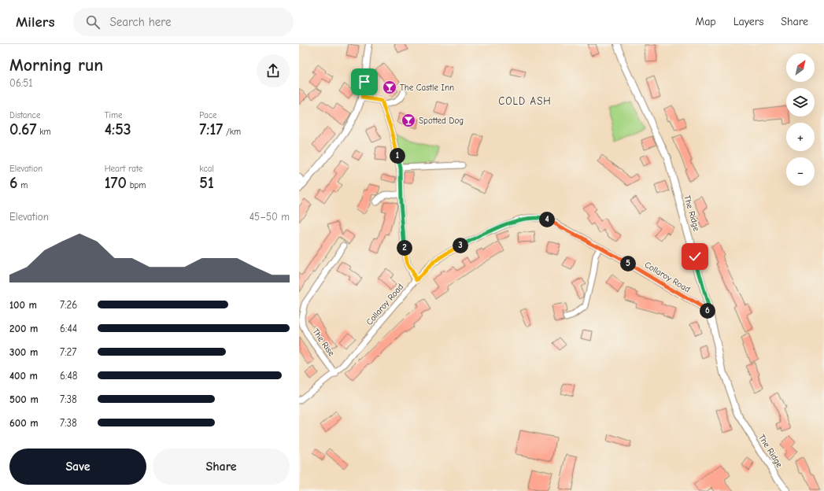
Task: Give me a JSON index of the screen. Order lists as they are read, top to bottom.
{
  "streets": {
    "street": ["The Ridge", "Collaroy Road", "The Rise"]
  },
  "crossings": [
    ["The Ridge", "Collaroy Road"],
    ["Collaroy Road", "The Rise"]
  ],
  "districts": ["COLD ASH"],
  "places": {
    "bar": ["The Castle Inn", "Spotted Dog"]
  },
  "north": "top right",
  "page": {
    "header": "Milers",
    "search": "Search here",
    "nav": ["Map", "Layers", "Share"],
    "heading": ["Morning run", "06:51"],
    "map_buttons": ["+", "−"],
    "stats": [
      ["Distance", "0.67 km"],
      ["Time", "4:53"],
      ["Pace", "7:17 /km"],
      ["Elevation", "6 m"],
      ["Heart rate", "170 bpm"],
      ["kcal", "51"]
    ],
    "pins": [
      "1",
      "4",
      "3",
      "2",
      "5",
      "6"
    ],
    "chart": ["Elevation", "45–50 m"],
    "list": [
      {
        "name": "100 m",
        "note": "7:26"
      },
      {
        "name": "200 m",
        "note": "6:44"
      },
      {
        "name": "300 m",
        "note": "7:27"
      },
      {
        "name": "400 m",
        "note": "6:48"
      },
      {
        "name": "500 m",
        "note": "7:38"
      },
      {
        "name": "600 m",
        "note": "7:38"
      }
    ],
    "buttons": ["Save", "Share"]
  }
}
